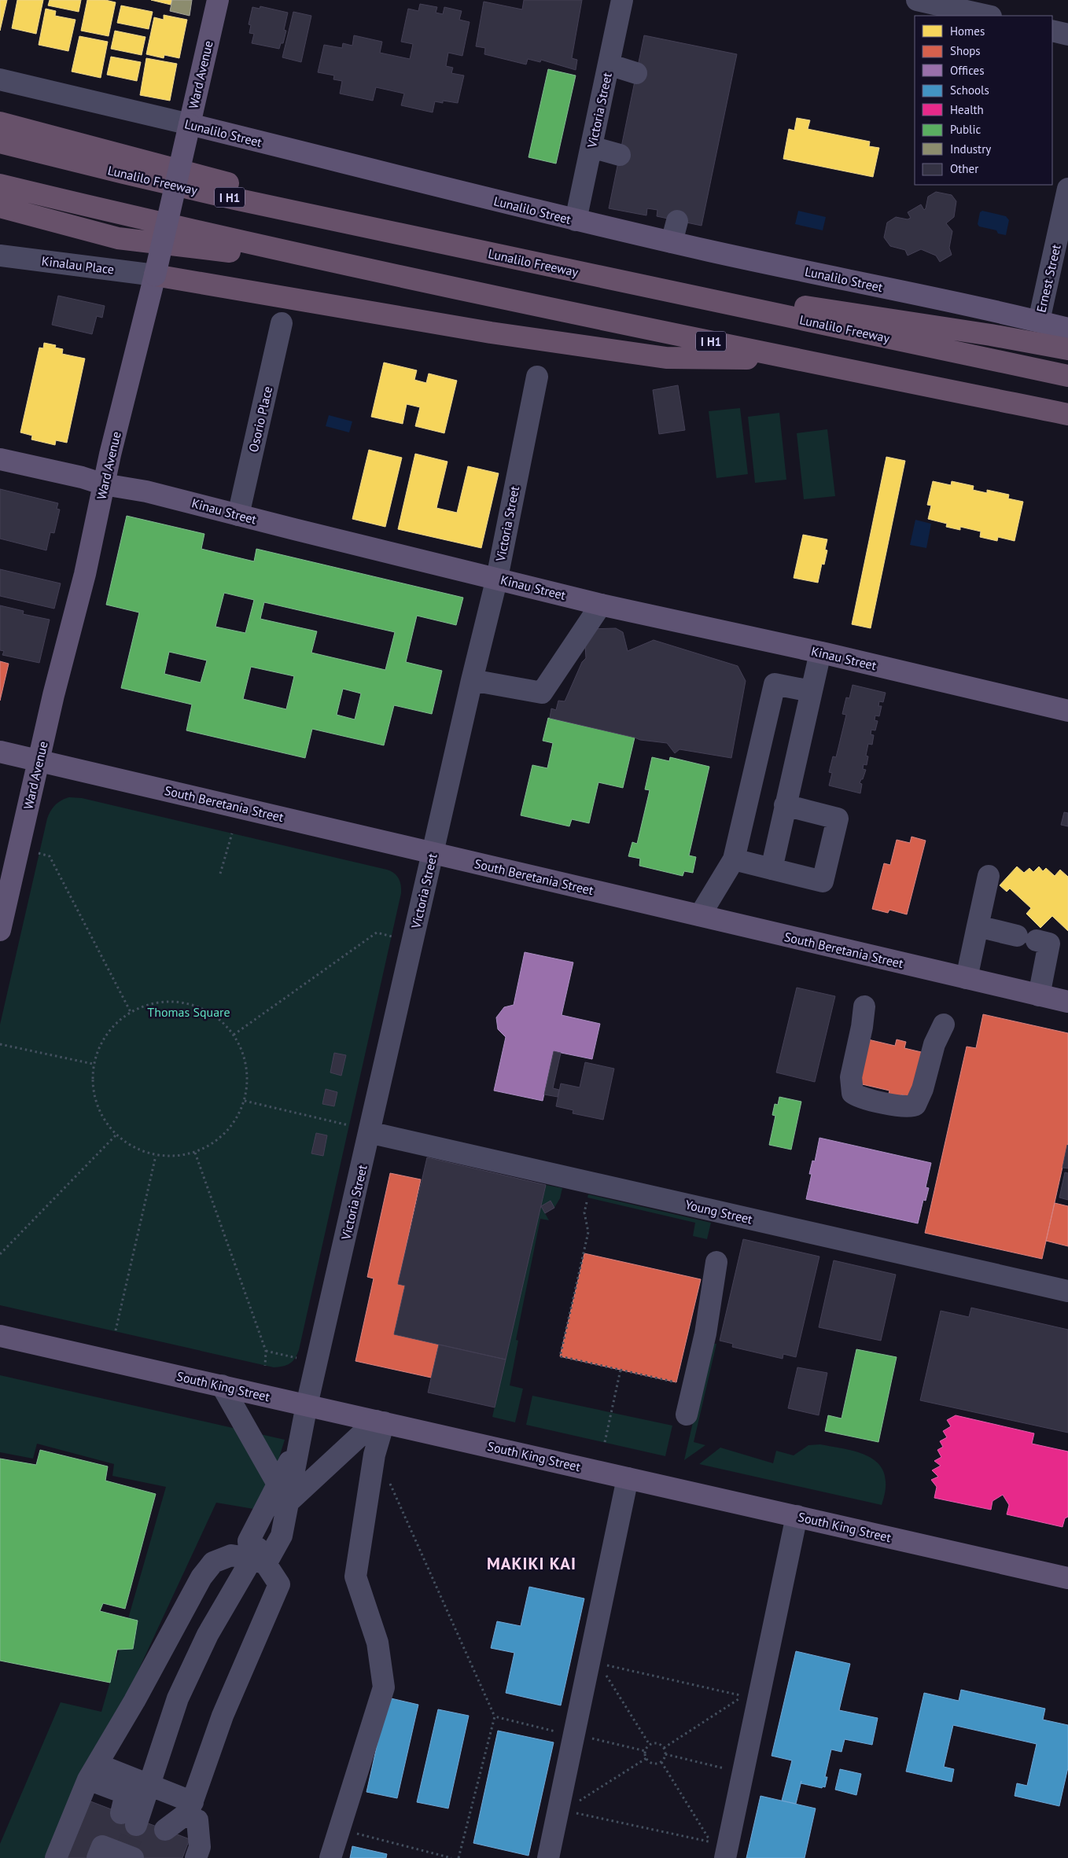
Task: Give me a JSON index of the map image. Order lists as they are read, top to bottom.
{
  "streets": {
    "highway": ["Lunalilo Freeway", "I H1"],
    "main road": [
      "Ward Avenue",
      "Lunalilo Street",
      "Kinau Street",
      "South Beretania Street",
      "South King Street"
    ],
    "street": [
      "Victoria Street",
      "Kinalau Place",
      "Ernest Street",
      "Osorio Place",
      "Young Street"
    ]
  },
  "crossings": [
    ["Ward Avenue", "Lunalilo Street"],
    ["Ward Avenue", "Kinalau Place"],
    ["Ward Avenue", "Kinau Street"],
    ["Ward Avenue", "South Beretania Street"],
    ["Victoria Street", "Lunalilo Street"],
    ["Victoria Street", "Kinau Street"],
    ["Victoria Street", "South Beretania Street"],
    ["Victoria Street", "Young Street"],
    ["Victoria Street", "South King Street"],
    ["Lunalilo Street", "Ernest Street"],
    ["Osorio Place", "Kinau Street"]
  ],
  "districts": ["MAKIKI KAI"],
  "parks": ["Thomas Square"],
  "legend": [
    "Homes",
    "Shops",
    "Offices",
    "Schools",
    "Health",
    "Public",
    "Industry",
    "Other"
  ]
}
